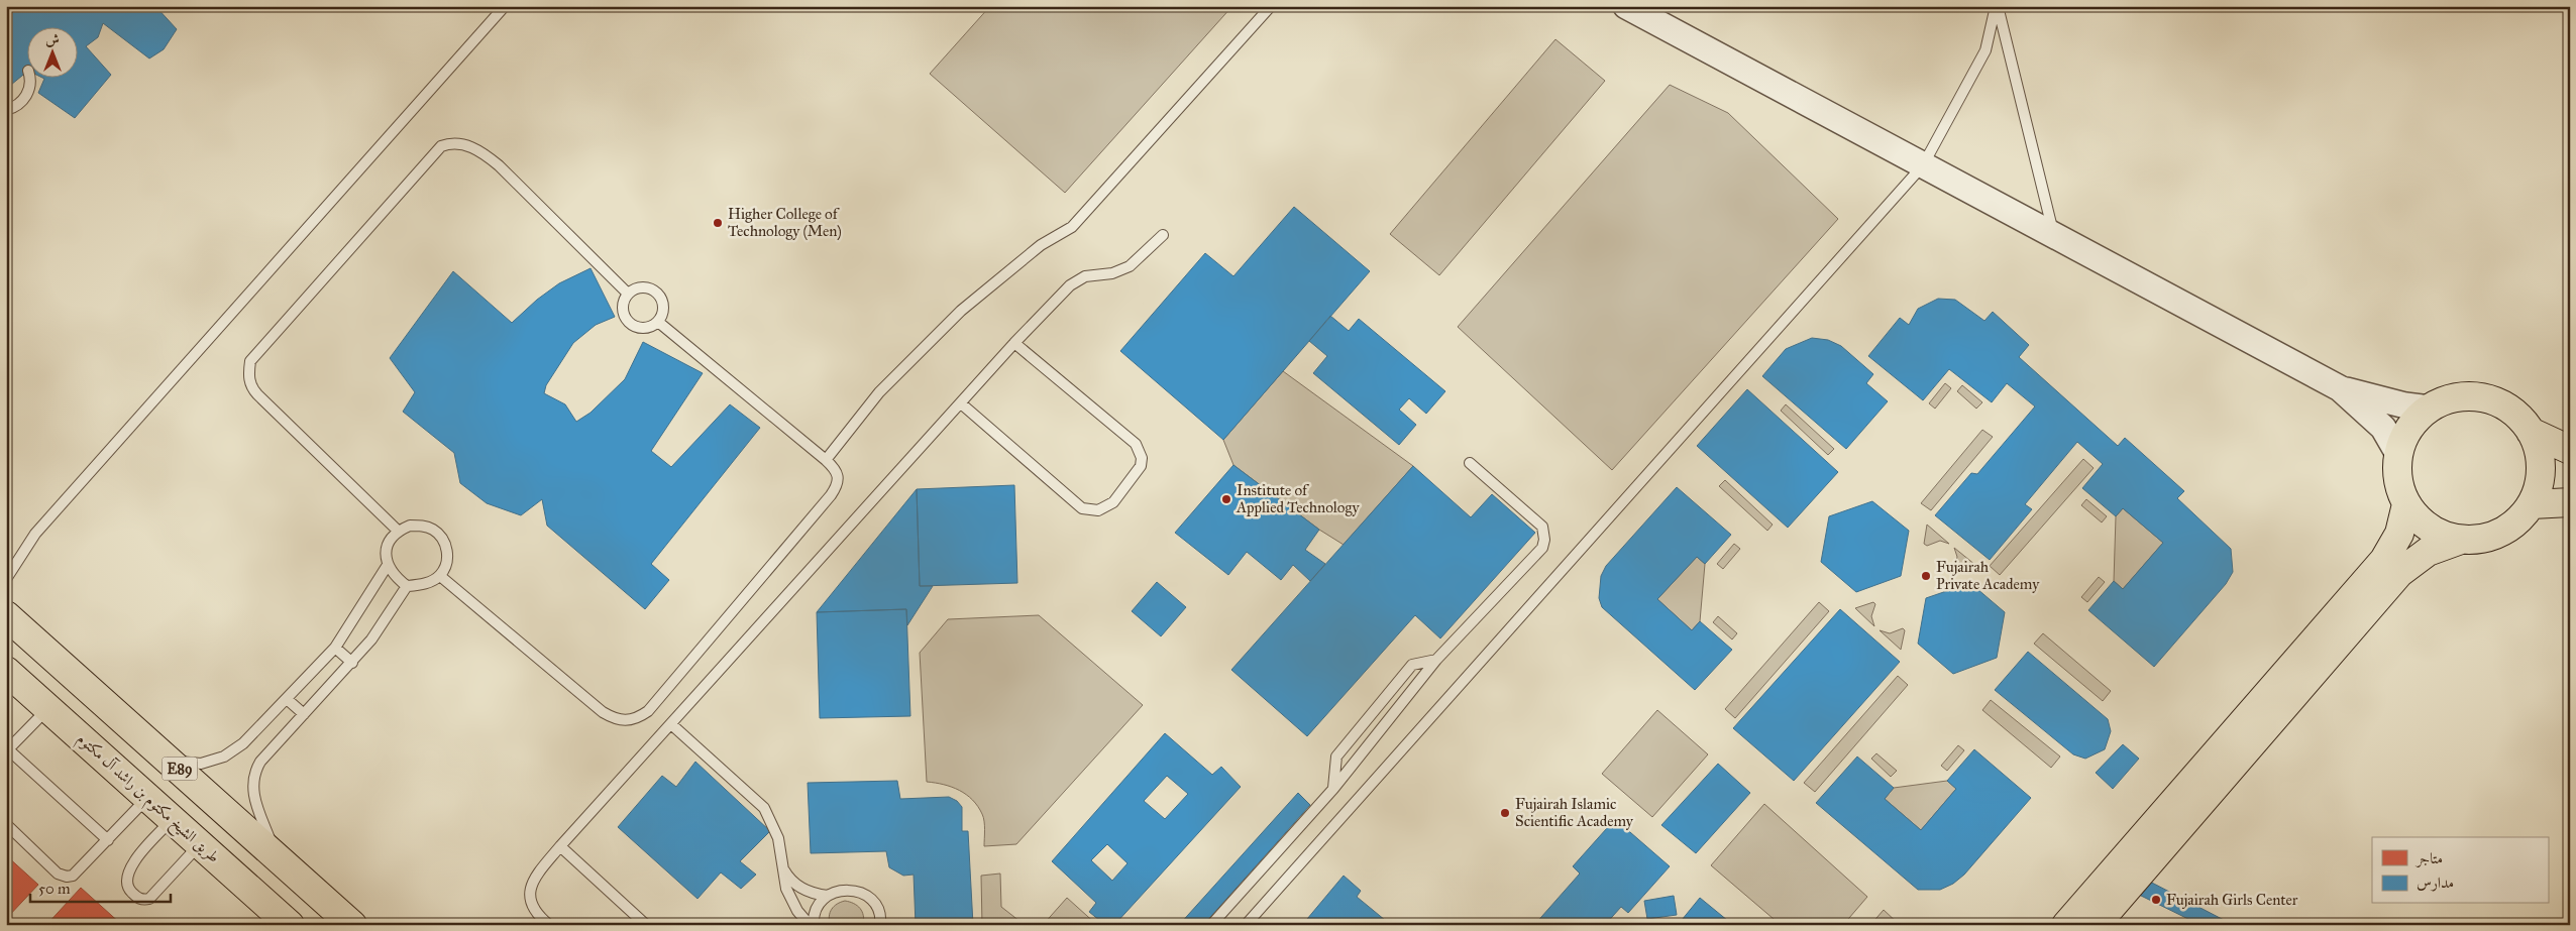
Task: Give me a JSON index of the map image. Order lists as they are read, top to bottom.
{
  "streets": {
    "main road": ["E89", "طريق الشيخ مكتوم بن راشد آل مكتوم"]
  },
  "places": [
    "Higher College of Technology (Men)",
    "Institute of Applied Technology",
    "Fujairah Private Academy",
    "Fujairah Islamic Scientific Academy",
    "Fujairah Girls Center"
  ],
  "legend": ["متاجر", "مدارس"],
  "scale_bar": "50 m",
  "north": "top"
}
